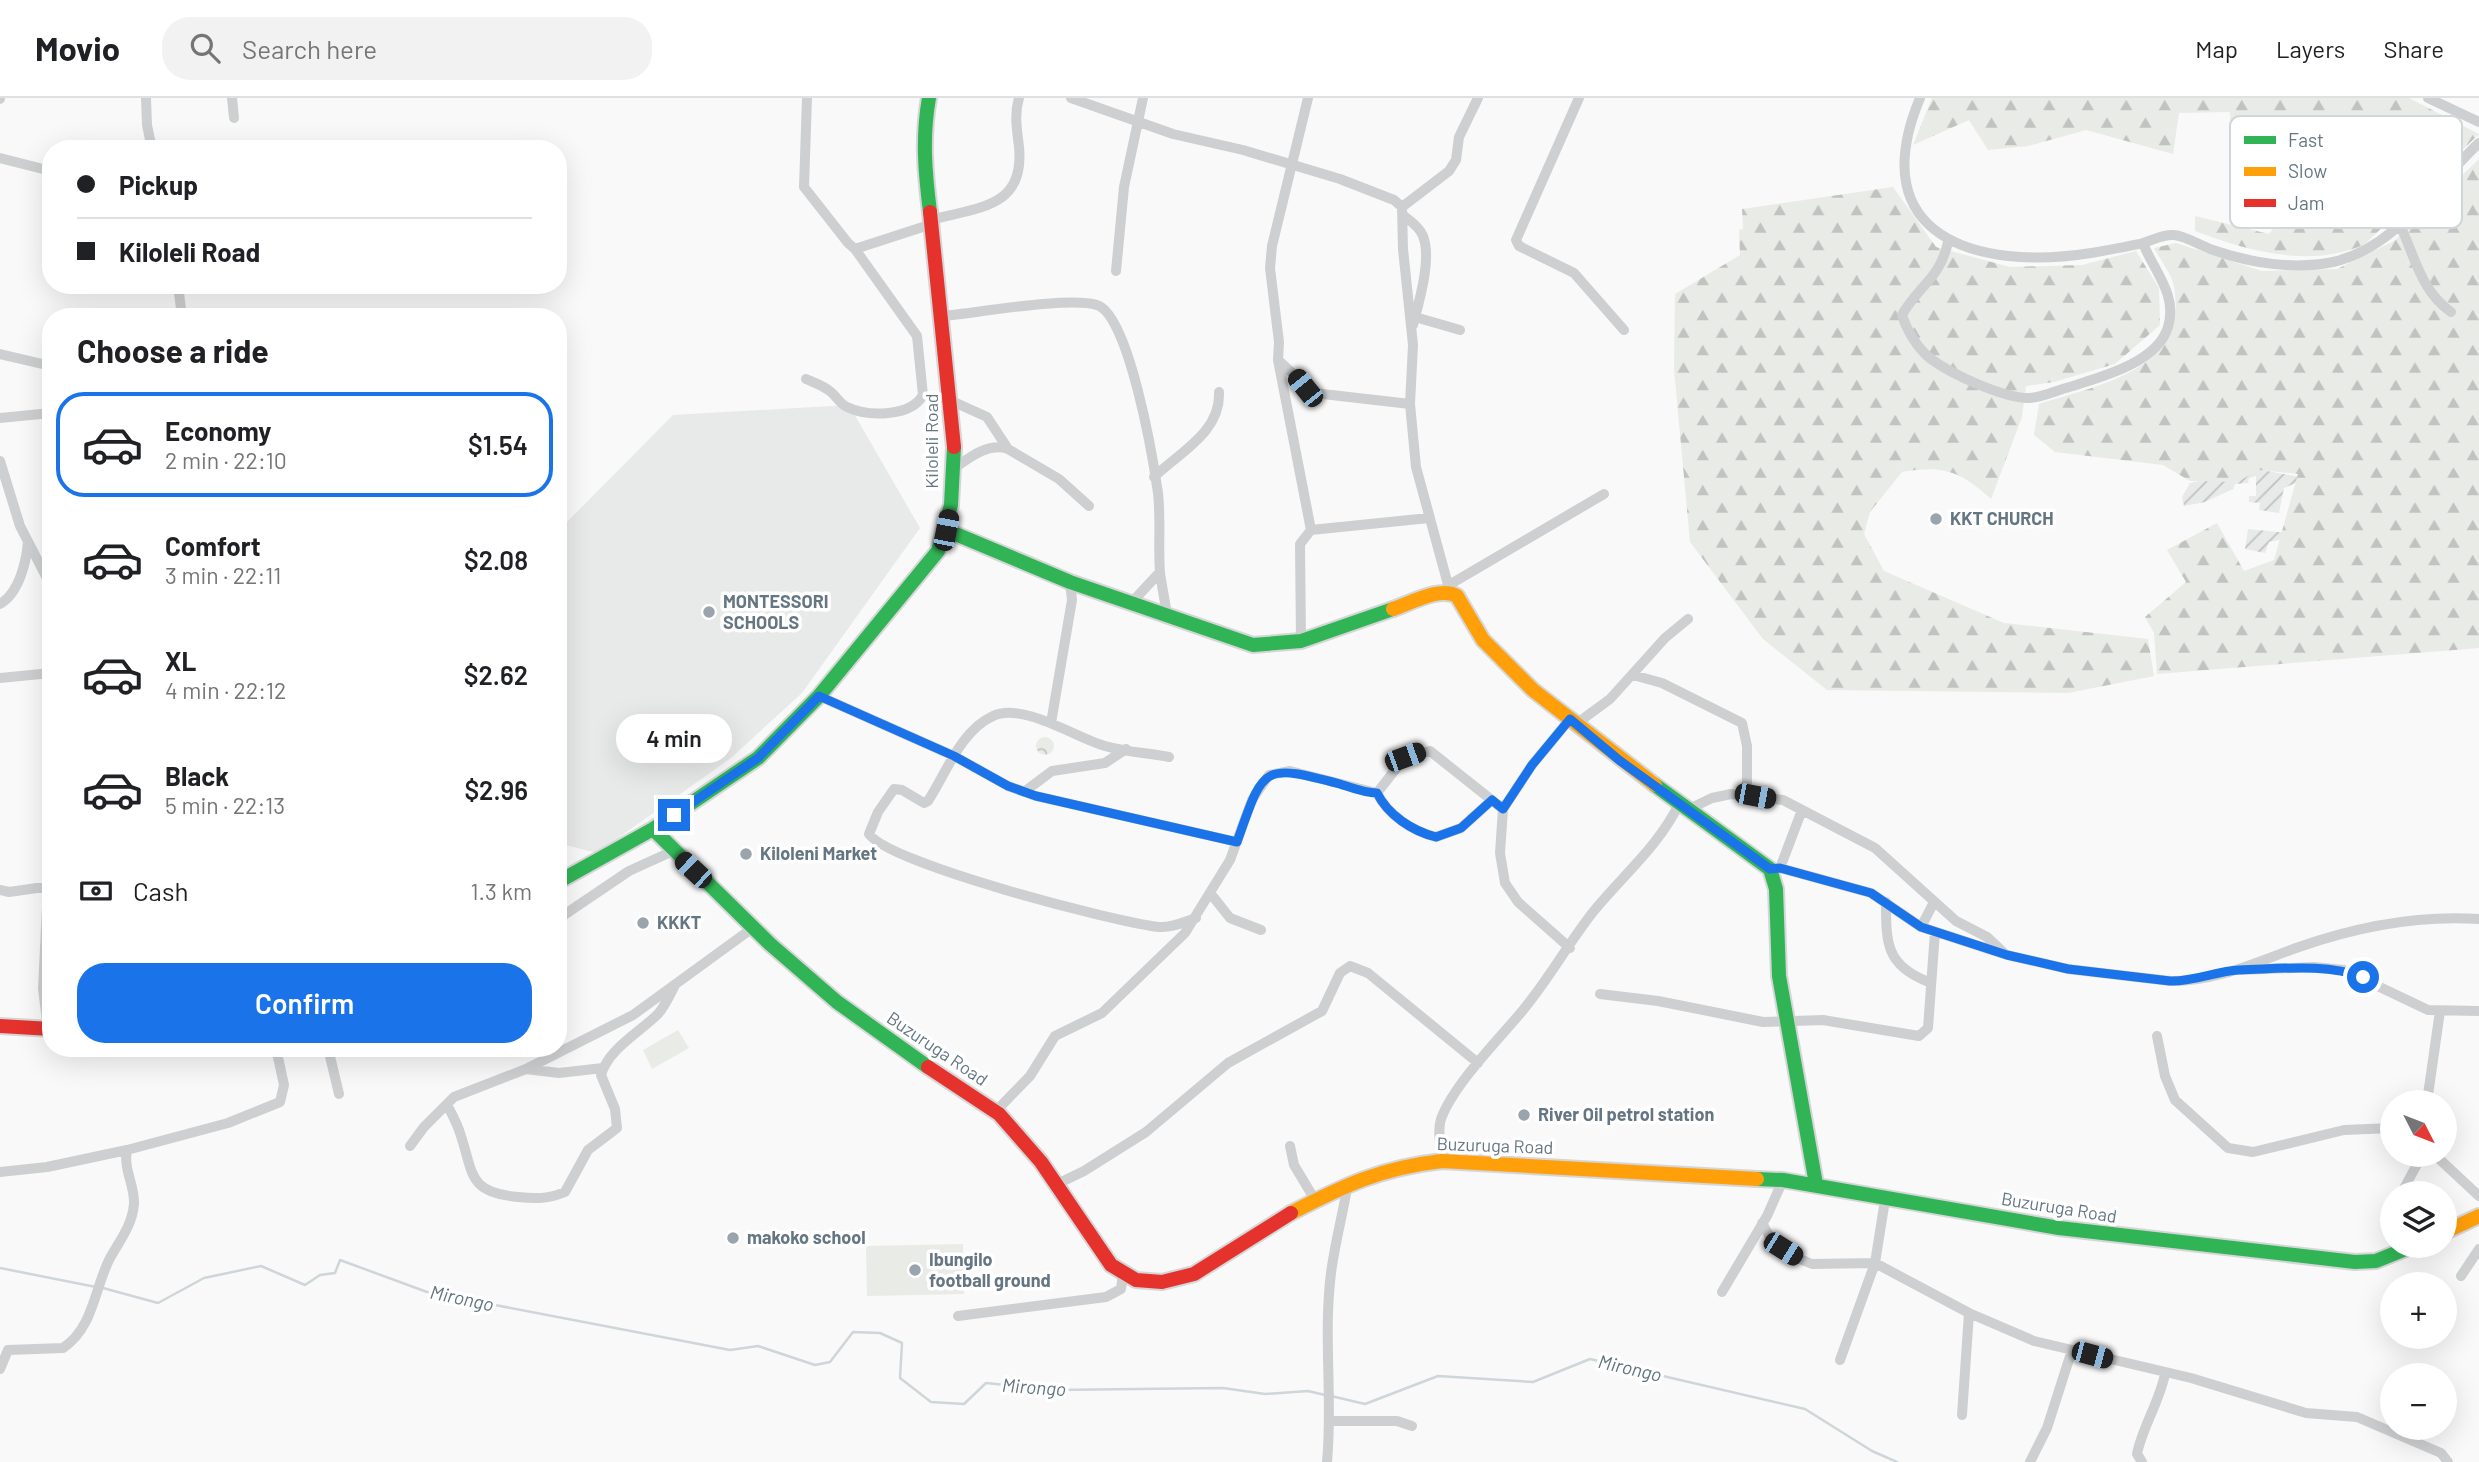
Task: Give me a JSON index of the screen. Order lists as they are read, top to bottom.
{
  "streets": {
    "main road": ["Kiloleli Road", "Buzuruga Road"]
  },
  "crossings": [
    ["Kiloleli Road", "Buzuruga Road"]
  ],
  "water": ["Mirongo"],
  "places": [
    "KKT CHURCH",
    "MONTESSORI SCHOOLS",
    "Kiloleni Market",
    "KKKT",
    "River Oil petrol station",
    "makoko school",
    "Ibungilo football ground"
  ],
  "legend": ["Fast", "Slow", "Jam"],
  "north": "bottom right",
  "page": {
    "header": "Movio",
    "search": "Search here",
    "nav": ["Map", "Layers", "Share"],
    "banner": ["Pickup", "Kiloleli Road"],
    "heading": "Choose a ride",
    "list": [
      {
        "name": "Economy",
        "note": "2 min · 22:10",
        "value": "$1.54"
      },
      {
        "name": "Comfort",
        "note": "3 min · 22:11",
        "value": "$2.08"
      },
      {
        "name": "XL",
        "note": "4 min · 22:12",
        "value": "$2.62"
      },
      {
        "name": "Black",
        "note": "5 min · 22:13",
        "value": "$2.96"
      }
    ],
    "bubble": "4 min",
    "pay": ["Cash", "1.3 km"],
    "buttons": "Confirm",
    "map_buttons": ["+", "−"]
  }
}
